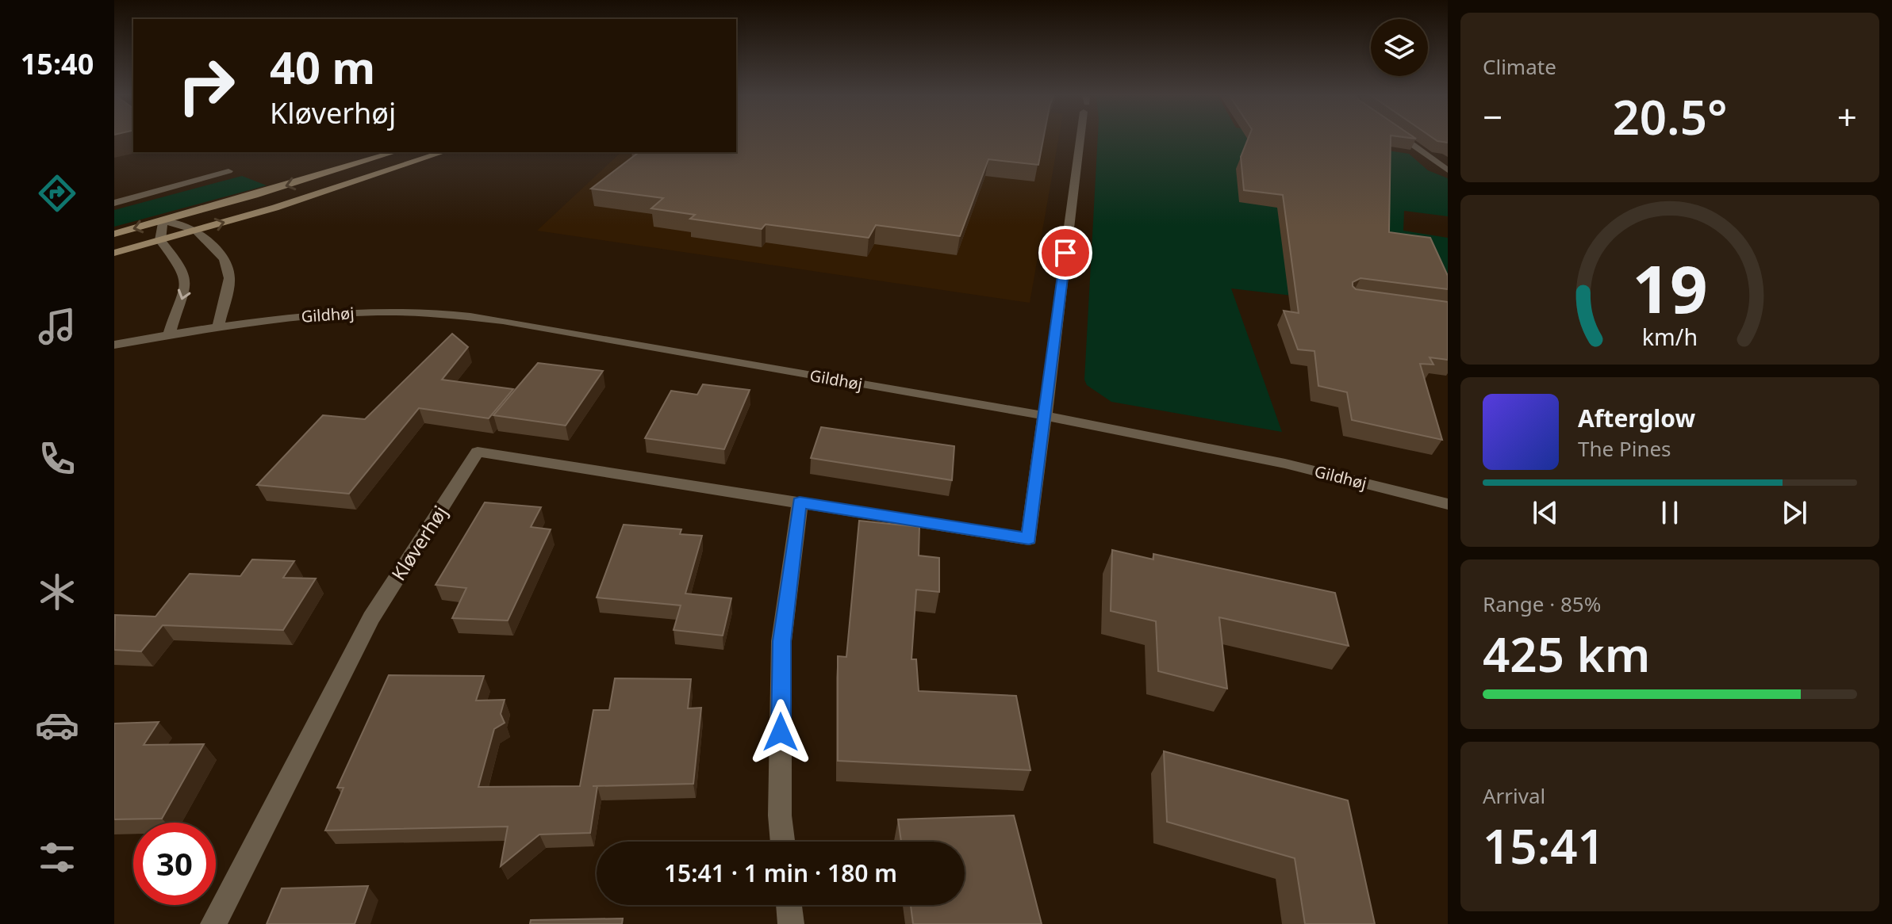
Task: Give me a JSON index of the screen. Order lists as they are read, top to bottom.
{
  "streets": {
    "street": ["Gildhøj", "Kløverhøj"]
  },
  "crossings": [
    ["Gildhøj", "Kløverhøj"]
  ],
  "page": {
    "tabs": "15:40",
    "tile": [
      "Climate",
      ["Range · 85%", "425 km"],
      ["Arrival", "15:41"]
    ],
    "turn": ["40 m", "Kløverhøj"],
    "heat": ["−", "20.5°", "+"],
    "song": ["Afterglow", "The Pines"],
    "limit": "30",
    "trip": "15:41 · 1 min · 180 m",
    "gauge": ["19", "km/h"]
  }
}
